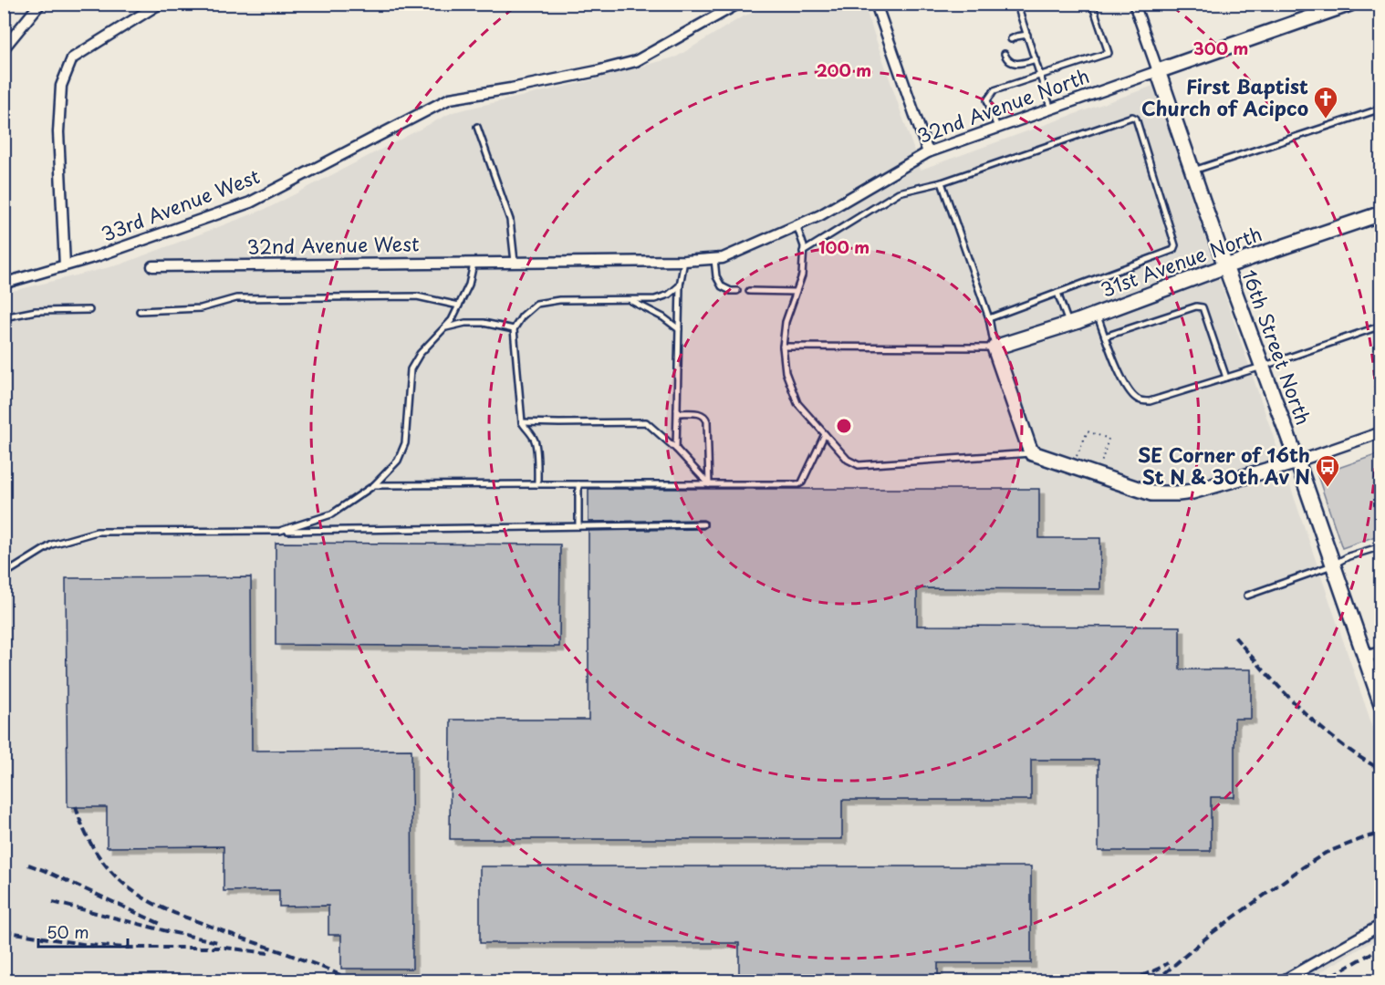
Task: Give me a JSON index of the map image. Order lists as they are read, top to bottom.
{
  "streets": {
    "street": [
      "32nd Avenue North",
      "33rd Avenue West",
      "32nd Avenue West",
      "31st Avenue North",
      "16th Street North"
    ]
  },
  "crossings": [
    ["32nd Avenue North", "32nd Avenue West"],
    ["32nd Avenue North", "16th Street North"],
    ["31st Avenue North", "16th Street North"]
  ],
  "places": {
    "church": ["First Baptist Church of Acipco"],
    "bus stop": ["SE Corner of 16th St N & 30th Av N"]
  },
  "scale_bar": "50 m",
  "rings": ["300 m", "200 m", "100 m"]
}
